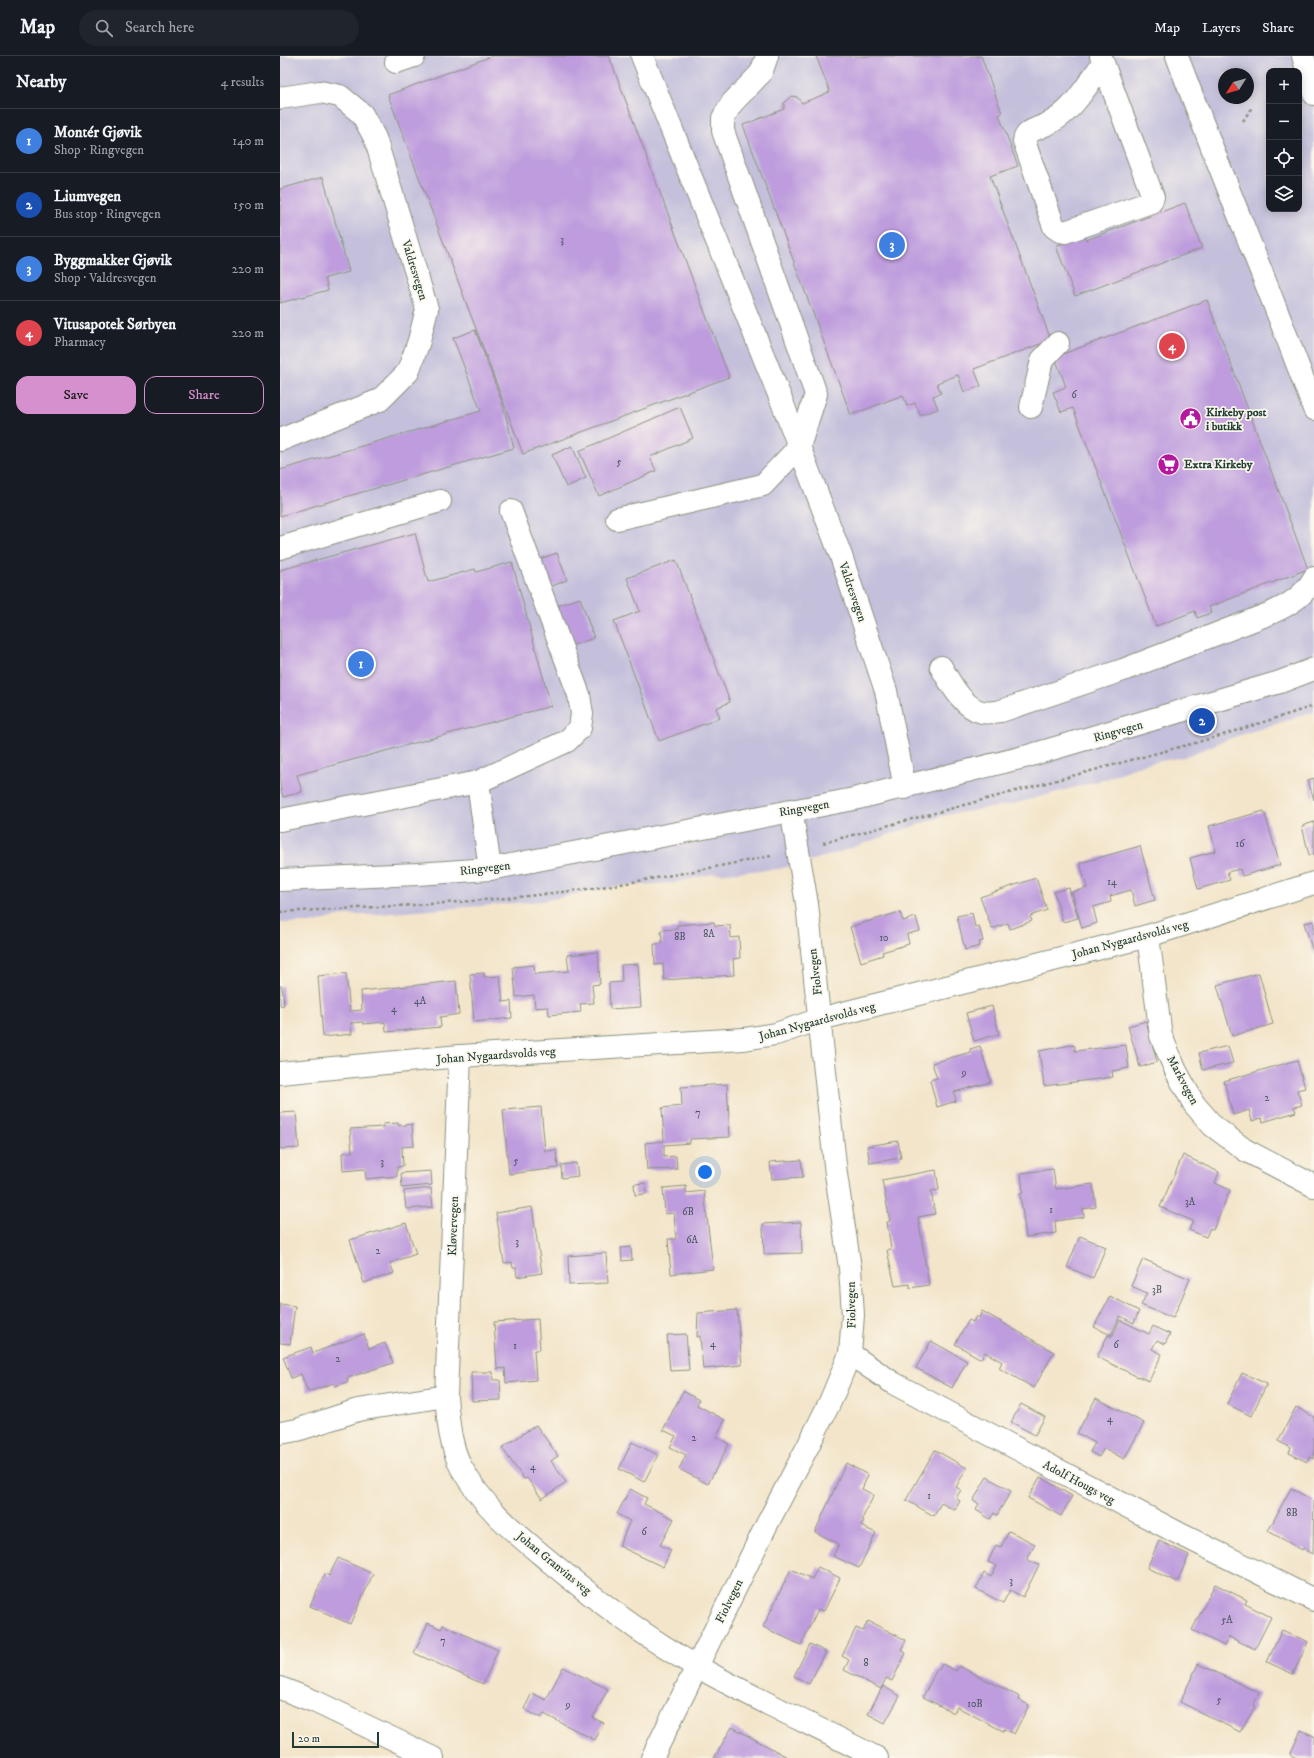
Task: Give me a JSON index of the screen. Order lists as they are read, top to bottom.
{
  "streets": {
    "street": [
      "Valdresvegen",
      "Ringvegen",
      "Johan Nygaardsvolds veg",
      "Fiolvegen",
      "Markvegen",
      "Kløvervegen",
      "Adolf Hougs veg",
      "Johan Granvins veg"
    ]
  },
  "crossings": [
    ["Valdresvegen", "Ringvegen"],
    ["Ringvegen", "Fiolvegen"],
    ["Johan Nygaardsvolds veg", "Fiolvegen"],
    ["Johan Nygaardsvolds veg", "Markvegen"],
    ["Johan Nygaardsvolds veg", "Kløvervegen"],
    ["Fiolvegen", "Adolf Hougs veg"],
    ["Fiolvegen", "Johan Granvins veg"],
    ["Kløvervegen", "Johan Granvins veg"]
  ],
  "places": {
    "public building": ["Kirkeby post i butikk"],
    "supermarket": ["Extra Kirkeby"]
  },
  "house_numbers": [
    "3",
    "6",
    "5",
    "16",
    "14",
    "8A",
    "8B",
    "10",
    "4A",
    "4",
    "9",
    "2",
    "7",
    "5",
    "3",
    "3A",
    "1",
    "6B",
    "6A",
    "3",
    "2",
    "3B",
    "4",
    "6",
    "1",
    "2",
    "4",
    "2",
    "4",
    "1",
    "8B",
    "6",
    "3",
    "5A",
    "7",
    "8",
    "5",
    "10B",
    "9"
  ],
  "scale_bar": "20 m",
  "north": "bottom left",
  "page": {
    "header": "Map",
    "search": "Search here",
    "nav": ["Map", "Layers", "Share"],
    "heading": ["Nearby", "4 results"],
    "map_buttons": ["+", "−"],
    "list": [
      {
        "mark": "1",
        "name": "Montér Gjøvik",
        "note": "Shop · Ringvegen",
        "value": "140 m"
      },
      {
        "mark": "2",
        "name": "Liumvegen",
        "note": "Bus stop · Ringvegen",
        "value": "150 m"
      },
      {
        "mark": "3",
        "name": "Byggmakker Gjøvik",
        "note": "Shop · Valdresvegen",
        "value": "220 m"
      },
      {
        "mark": "4",
        "name": "Vitusapotek Sørbyen",
        "note": "Pharmacy",
        "value": "220 m"
      }
    ],
    "pins": [
      "3",
      "4",
      "1",
      "2"
    ],
    "buttons": ["Save", "Share"],
    "scale": "20 m"
  }
}
